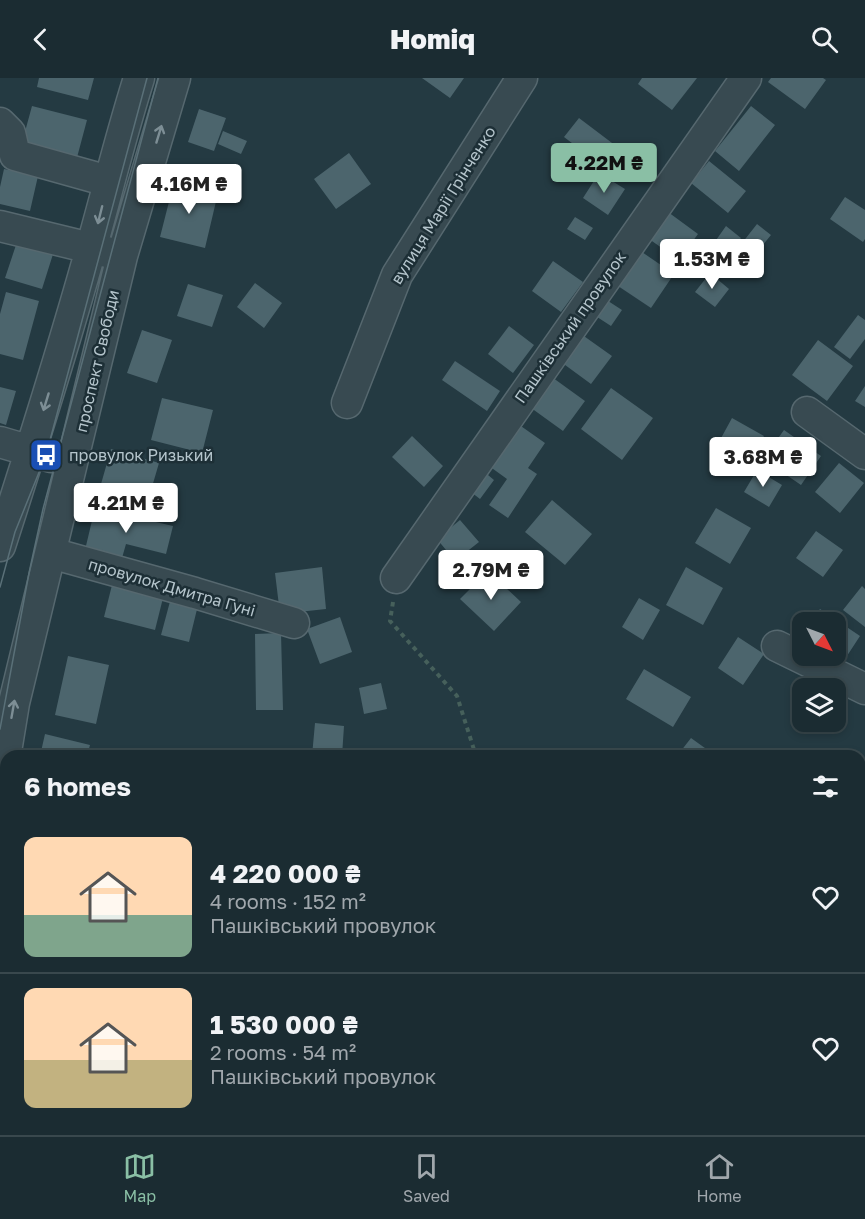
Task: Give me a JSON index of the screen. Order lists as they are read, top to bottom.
{
  "streets": {
    "street": [
      "вулиця Марії Грінченко",
      "Пашківський провулок",
      "проспект Свободи",
      "провулок Дмитра Гуні"
    ]
  },
  "crossings": [
    ["проспект Свободи", "провулок Дмитра Гуні"]
  ],
  "places": {
    "bus stop": ["провулок Ризький"]
  },
  "north": "bottom right",
  "page": {
    "header": "Homiq",
    "price": [
      "4.22M ₴",
      "4.16M ₴",
      "1.53M ₴",
      "3.68M ₴",
      "4.21M ₴",
      "2.79M ₴"
    ],
    "heading": "6 homes",
    "list": [
      {
        "name": "4 220 000 ₴",
        "note": "4 rooms · 152 m² · Пашківський провулок"
      },
      {
        "name": "1 530 000 ₴",
        "note": "2 rooms · 54 m² · Пашківський провулок"
      }
    ],
    "tabs": ["Map", "Saved", "Home"]
  }
}
